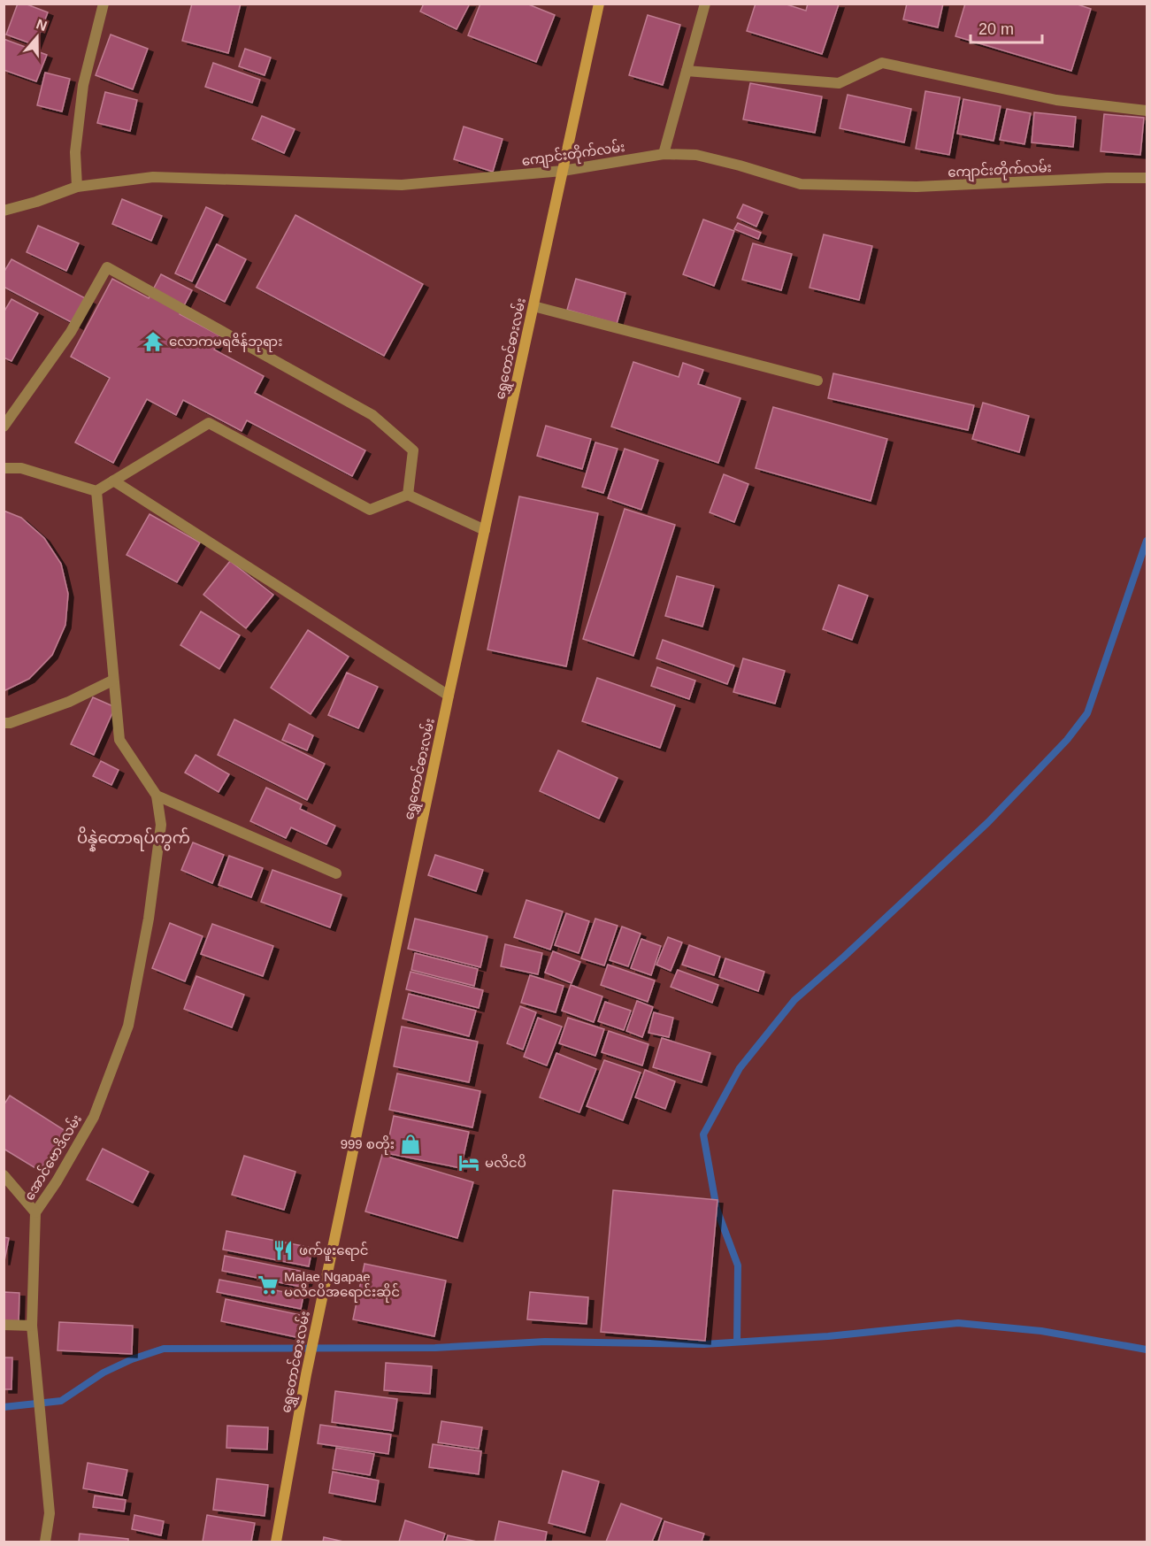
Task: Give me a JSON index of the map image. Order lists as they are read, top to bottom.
{
  "streets": {
    "street": ["ကျောင်းတိုက်လမ်း", "ရွှေတောင်ဓားလမ်း", "အောင်ဗောဒိလမ်း"]
  },
  "crossings": [
    ["ကျောင်းတိုက်လမ်း", "ရွှေတောင်ဓားလမ်း"]
  ],
  "districts": ["ပိန္နဲတောရပ်ကွက်"],
  "places": {
    "temple": ["လောကမရဇိန်ဘုရား"],
    "shop": ["999 စတိုး"],
    "hotel": ["မလိငပိ"],
    "restaurant": ["ဖက်ဖူးရောင်"],
    "supermarket": ["Malae Ngapae မလိငပိအရောင်းဆိုင်"]
  },
  "scale_bar": "20 m",
  "north": "top"
}
